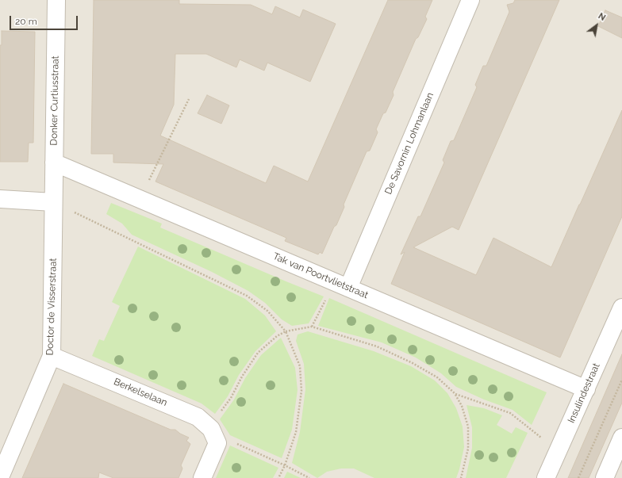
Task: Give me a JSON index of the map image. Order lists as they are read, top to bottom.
{
  "streets": {
    "street": [
      "Donker Curtiusstraat",
      "De Savornin Lohmanlaan",
      "Tak van Poortvlietstraat",
      "Doctor de Visserstraat",
      "Berkelselaan",
      "Insulindestraat"
    ]
  },
  "crossings": [
    ["Donker Curtiusstraat", "Tak van Poortvlietstraat"],
    ["Donker Curtiusstraat", "Doctor de Visserstraat"],
    ["De Savornin Lohmanlaan", "Tak van Poortvlietstraat"],
    ["Tak van Poortvlietstraat", "Insulindestraat"],
    ["Doctor de Visserstraat", "Berkelselaan"]
  ],
  "scale_bar": "20 m",
  "north": "top right"
}
